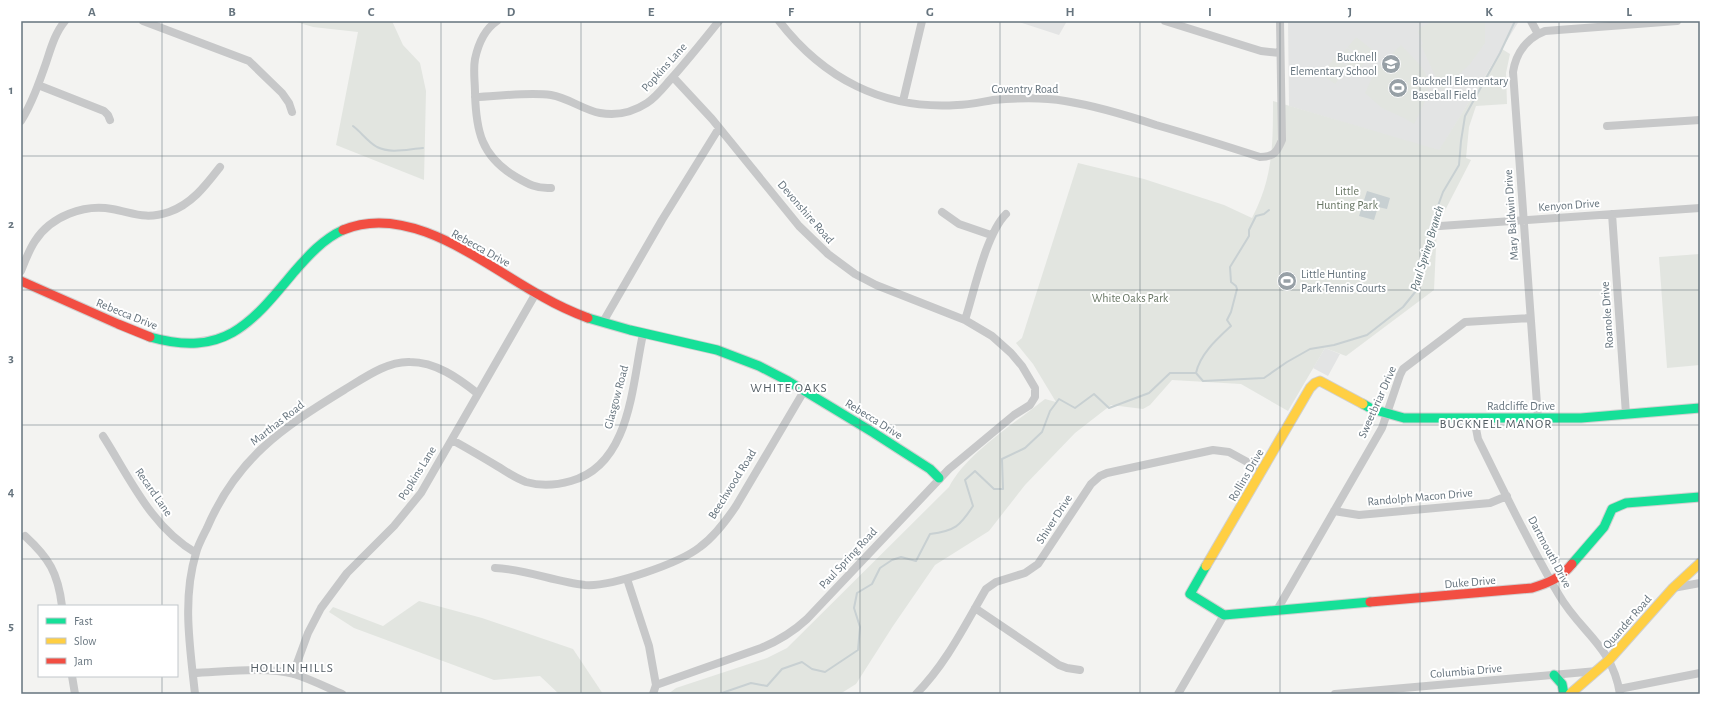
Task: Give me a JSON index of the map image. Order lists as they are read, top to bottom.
{
  "streets": {
    "street": [
      "Popkins Lane",
      "Coventry Road",
      "Kenyon Drive",
      "Devonshire Road",
      "Mary Baldwin Drive",
      "Rebecca Drive",
      "Roanoke Drive",
      "Glasgow Road",
      "Sweetbriar Drive",
      "Radcliffe Drive",
      "Marthas Road",
      "Rollins Drive",
      "Beechwood Road",
      "Recard Lane",
      "Randolph Macon Drive",
      "Shiver Drive",
      "Dartmouth Drive",
      "Paul Spring Road",
      "Duke Drive",
      "Quander Road",
      "Columbia Drive"
    ]
  },
  "crossings": [
    ["Popkins Lane", "Devonshire Road"],
    ["Popkins Lane", "Rebecca Drive"],
    ["Popkins Lane", "Glasgow Road"],
    ["Popkins Lane", "Marthas Road"],
    ["Kenyon Drive", "Mary Baldwin Drive"],
    ["Kenyon Drive", "Roanoke Drive"],
    ["Devonshire Road", "Paul Spring Road"],
    ["Mary Baldwin Drive", "Sweetbriar Drive"],
    ["Mary Baldwin Drive", "Radcliffe Drive"],
    ["Rebecca Drive", "Glasgow Road"],
    ["Rebecca Drive", "Beechwood Road"],
    ["Rebecca Drive", "Paul Spring Road"],
    ["Roanoke Drive", "Radcliffe Drive"],
    ["Sweetbriar Drive", "Radcliffe Drive"],
    ["Sweetbriar Drive", "Randolph Macon Drive"],
    ["Sweetbriar Drive", "Duke Drive"],
    ["Radcliffe Drive", "Rollins Drive"],
    ["Radcliffe Drive", "Dartmouth Drive"],
    ["Marthas Road", "Recard Lane"],
    ["Rollins Drive", "Shiver Drive"],
    ["Rollins Drive", "Duke Drive"],
    ["Randolph Macon Drive", "Dartmouth Drive"],
    ["Dartmouth Drive", "Duke Drive"],
    ["Dartmouth Drive", "Quander Road"],
    ["Quander Road", "Columbia Drive"]
  ],
  "districts": ["WHITE OAKS", "BUCKNELL MANOR", "HOLLIN HILLS"],
  "water": ["Paul Spring Branch"],
  "parks": ["Little Hunting Park", "White Oaks Park"],
  "places": {
    "school or university": ["Bucknell Elementary School"],
    "sports": ["Bucknell Elementary Baseball Field", "Little Hunting Park Tennis Courts"]
  },
  "legend": ["Fast", "Slow", "Jam"],
  "grid": {
    "columns": [
      "A",
      "B",
      "C",
      "D",
      "E",
      "F",
      "G",
      "H",
      "I",
      "J",
      "K",
      "L"
    ],
    "rows": [
      "1",
      "2",
      "3",
      "4",
      "5"
    ]
  }
}
